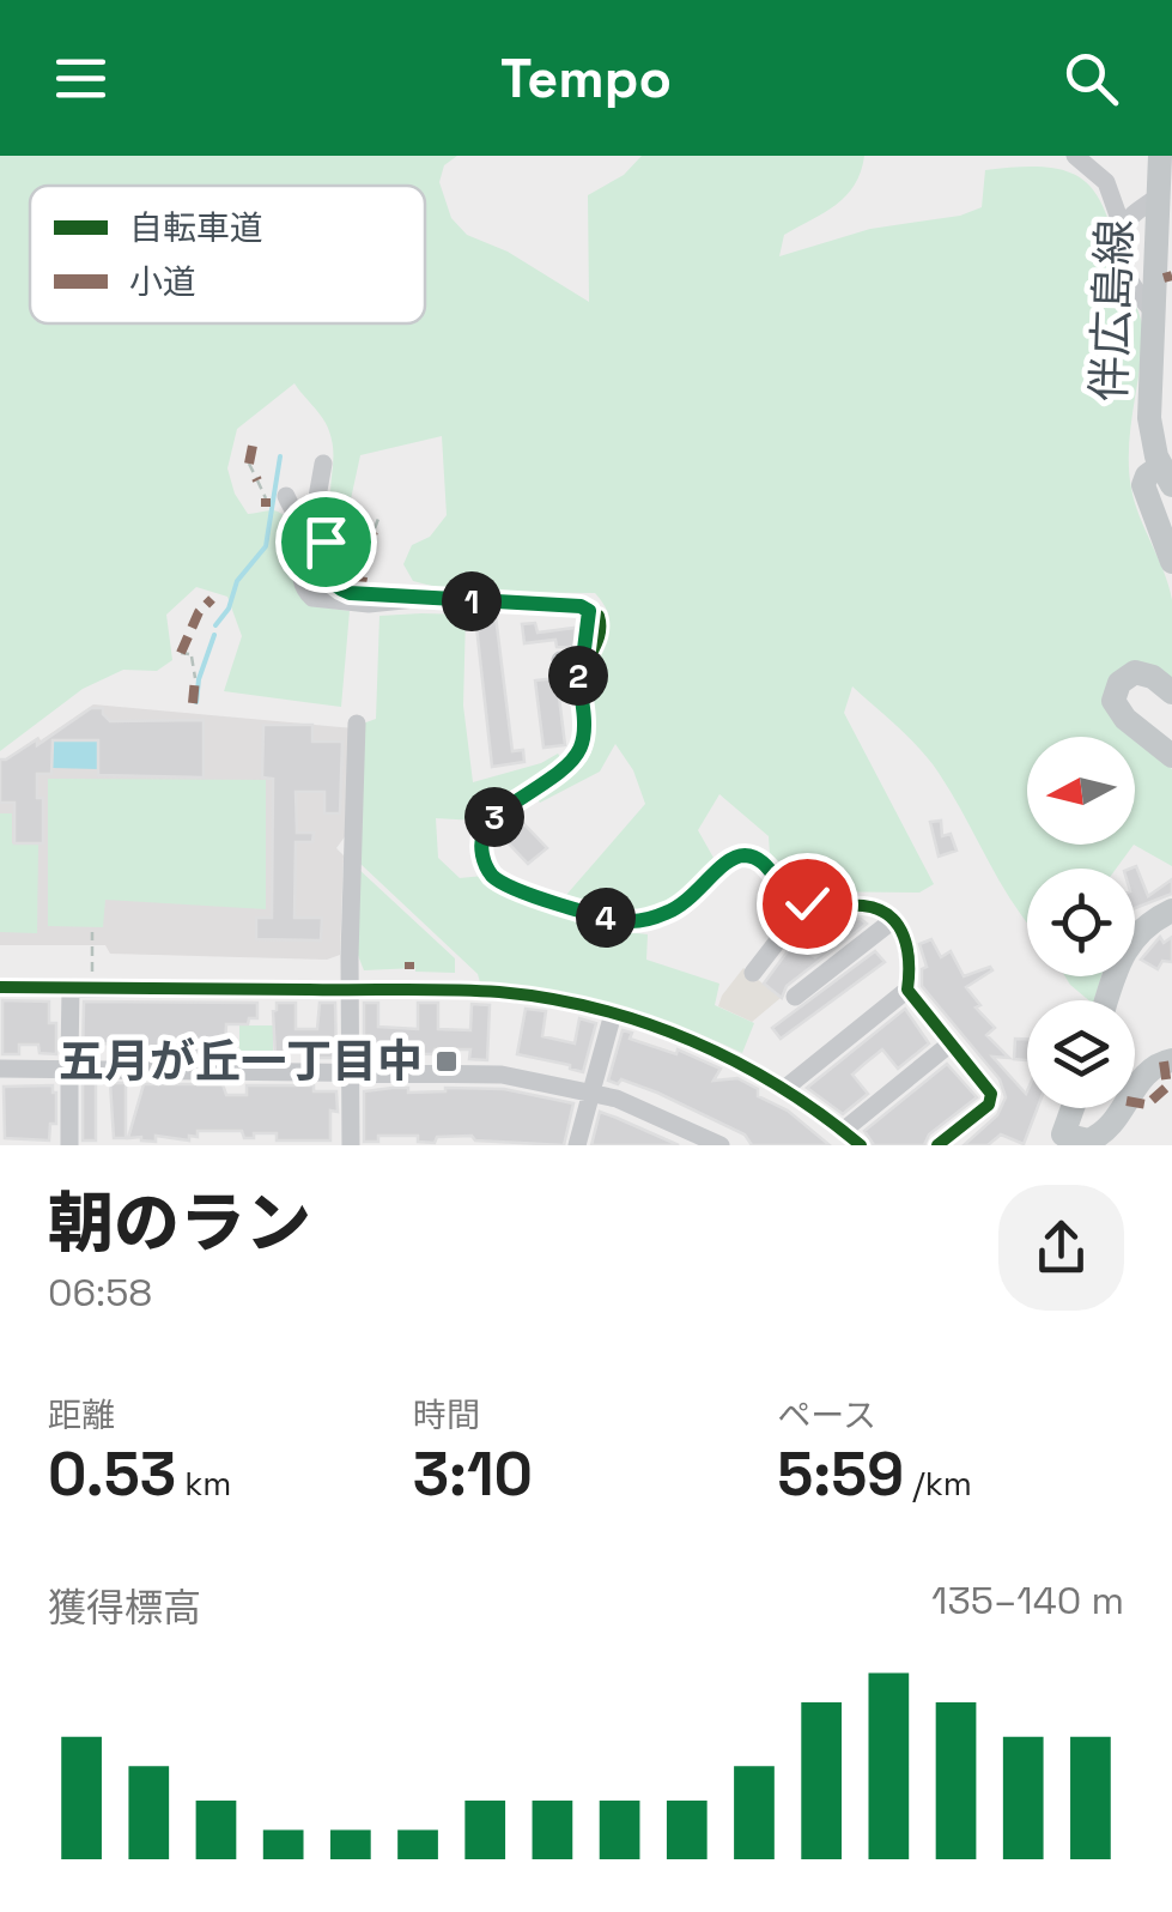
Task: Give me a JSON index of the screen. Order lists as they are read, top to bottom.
{
  "streets": {
    "main road": ["伴広島線"]
  },
  "places": {
    "transit": ["五月が丘一丁目中"]
  },
  "legend": ["自転車道", "小道"],
  "north": "left",
  "page": {
    "header": "Tempo",
    "pins": [
      "1",
      "2",
      "3",
      "4"
    ],
    "heading": ["朝のラン", "06:58"],
    "stats": [
      ["距離", "0.53 km"],
      ["時間", "3:10"],
      ["ペース", "5:59 /km"]
    ],
    "chart": ["獲得標高", "135–140 m"]
  }
}
